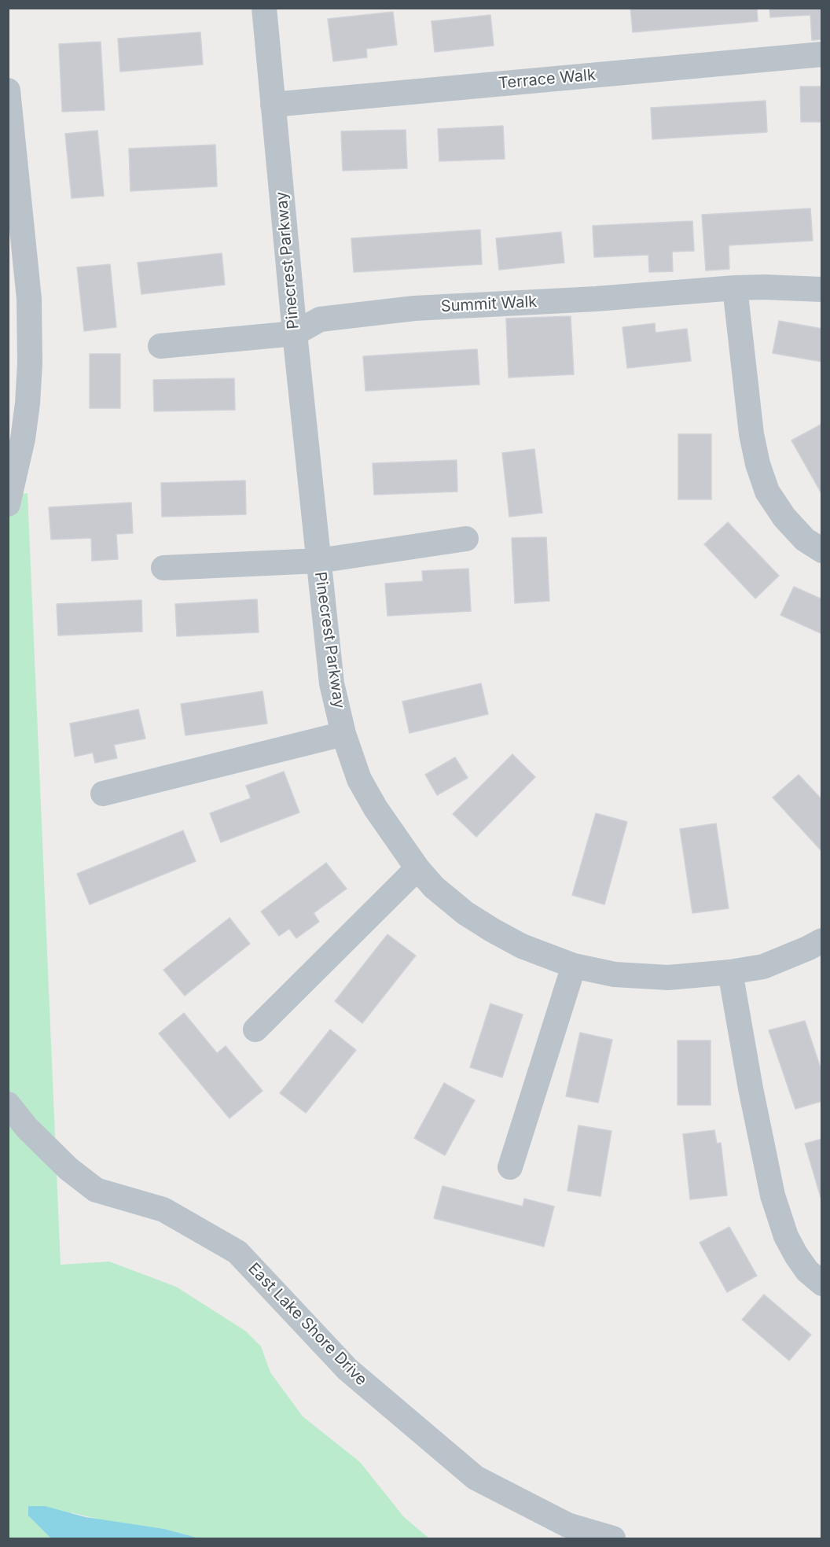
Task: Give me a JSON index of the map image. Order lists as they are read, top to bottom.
{
  "streets": {
    "street": [
      "Terrace Walk",
      "Pinecrest Parkway",
      "Summit Walk",
      "East Lake Shore Drive"
    ]
  },
  "crossings": [
    ["Terrace Walk", "Pinecrest Parkway"],
    ["Pinecrest Parkway", "Summit Walk"]
  ]
}
